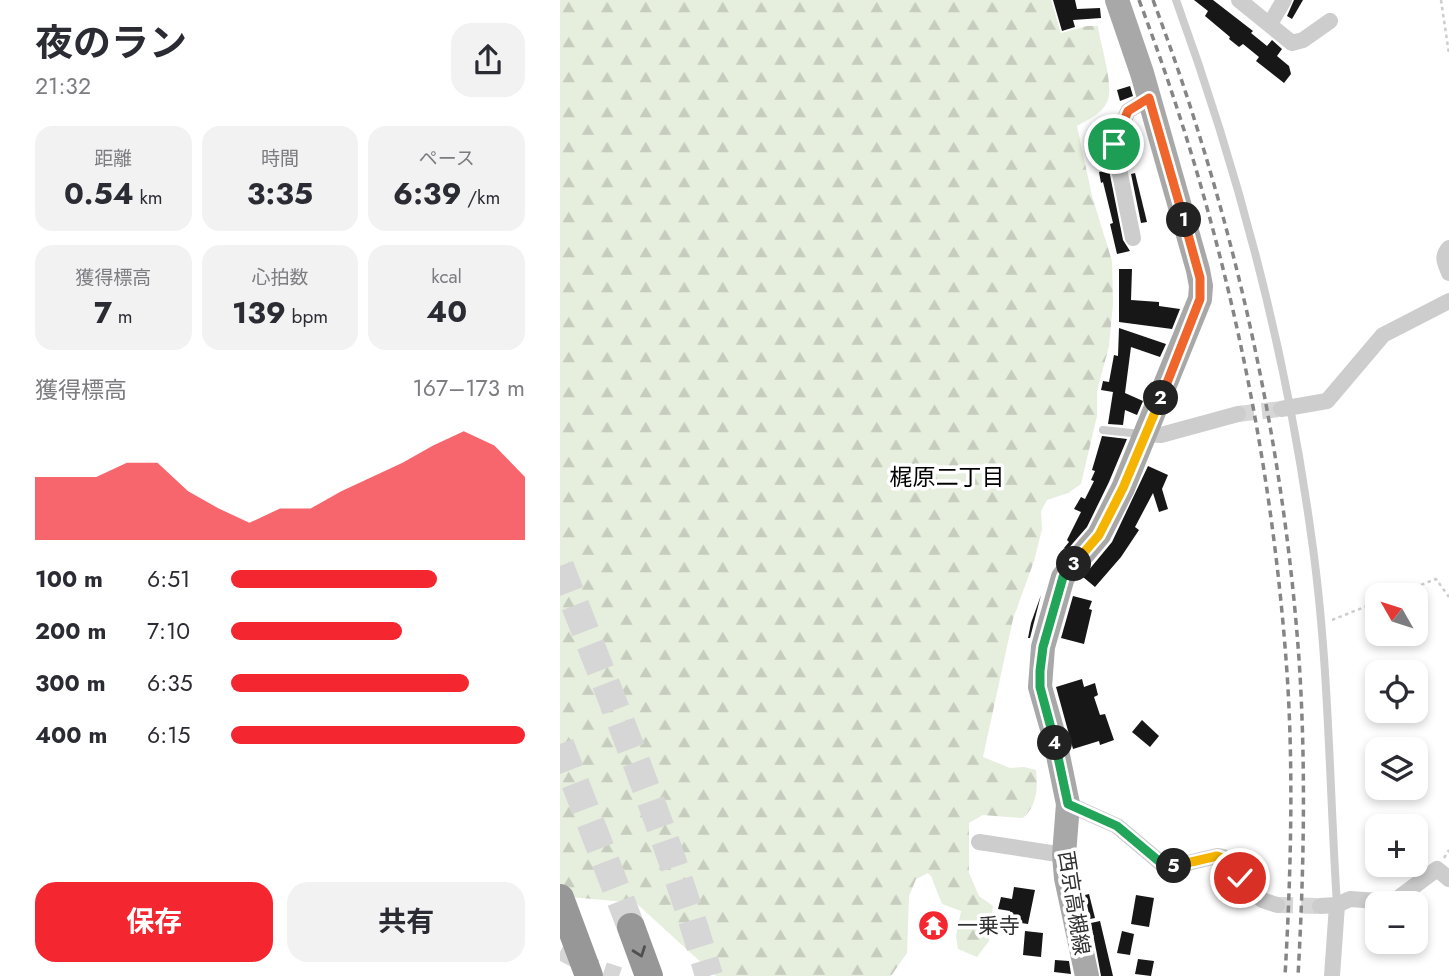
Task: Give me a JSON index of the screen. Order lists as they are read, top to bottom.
{
  "streets": {
    "main road": ["西京高槻線"]
  },
  "districts": ["梶原二丁目"],
  "places": {
    "temple": ["一乗寺"]
  },
  "north": "top left",
  "page": {
    "heading": ["夜のラン", "21:32"],
    "stats": [
      ["距離", "0.54 km"],
      ["時間", "3:35"],
      ["ペース", "6:39 /km"],
      ["獲得標高", "7 m"],
      ["心拍数", "139 bpm"],
      ["kcal", "40"]
    ],
    "pins": [
      "1",
      "2",
      "3",
      "4",
      "5"
    ],
    "chart": ["獲得標高", "167–173 m"],
    "list": [
      {
        "name": "100 m",
        "note": "6:51"
      },
      {
        "name": "200 m",
        "note": "7:10"
      },
      {
        "name": "300 m",
        "note": "6:35"
      },
      {
        "name": "400 m",
        "note": "6:15"
      }
    ],
    "map_buttons": ["+", "−"],
    "buttons": ["保存", "共有"]
  }
}
